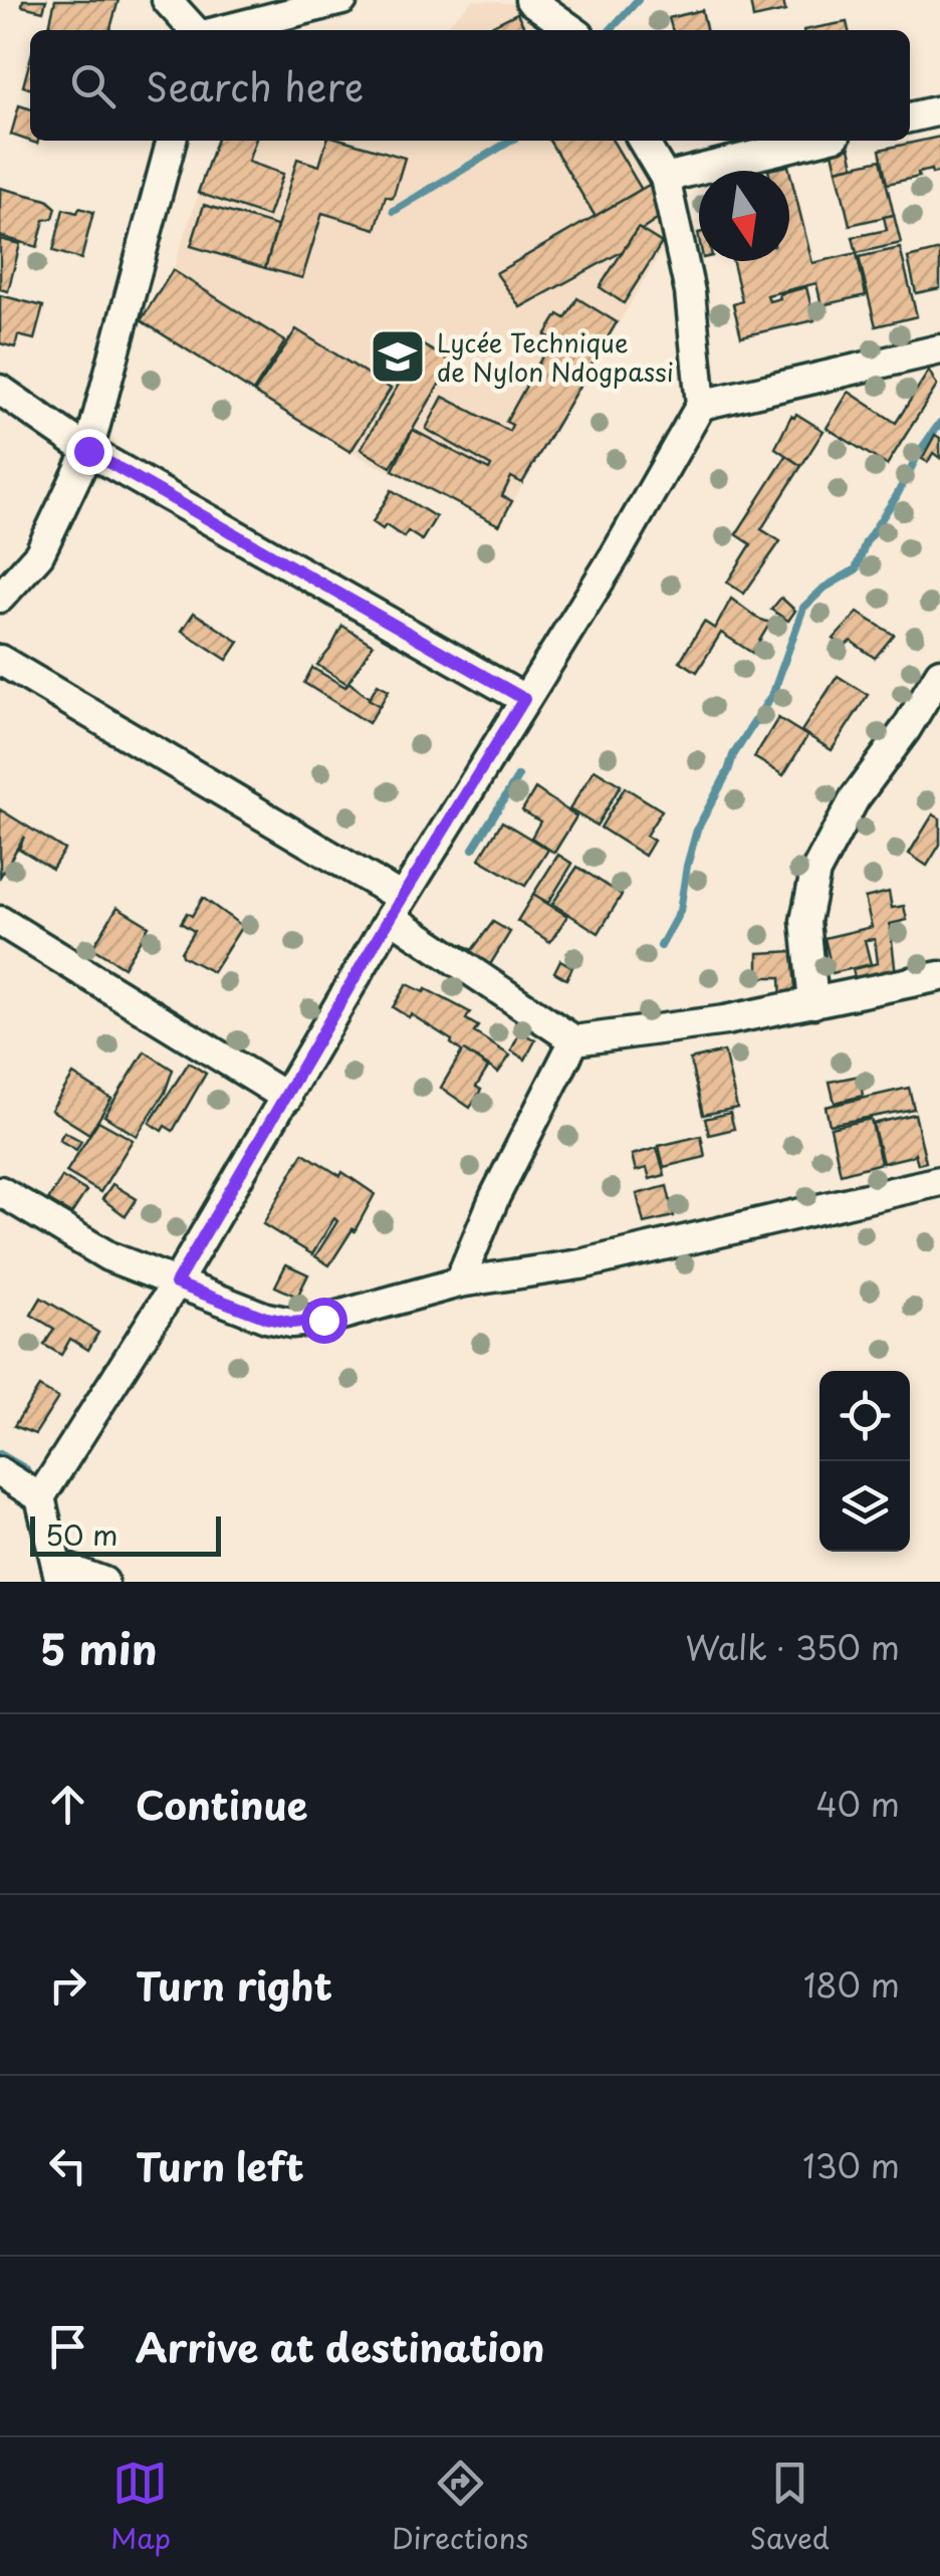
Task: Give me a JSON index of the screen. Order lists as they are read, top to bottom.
{
  "places": {
    "school or university": ["Lycée Technique de Nylon Ndogpassi"]
  },
  "scale_bar": "50 m",
  "north": "bottom",
  "page": {
    "search": "Search here",
    "scale": "50 m",
    "heading": ["5 min", "Walk · 350 m"],
    "list": [
      ["Continue", "40 m"],
      ["Turn right", "180 m"],
      ["Turn left", "130 m"],
      "Arrive at destination"
    ],
    "nav": ["Map", "Directions", "Saved"]
  }
}
